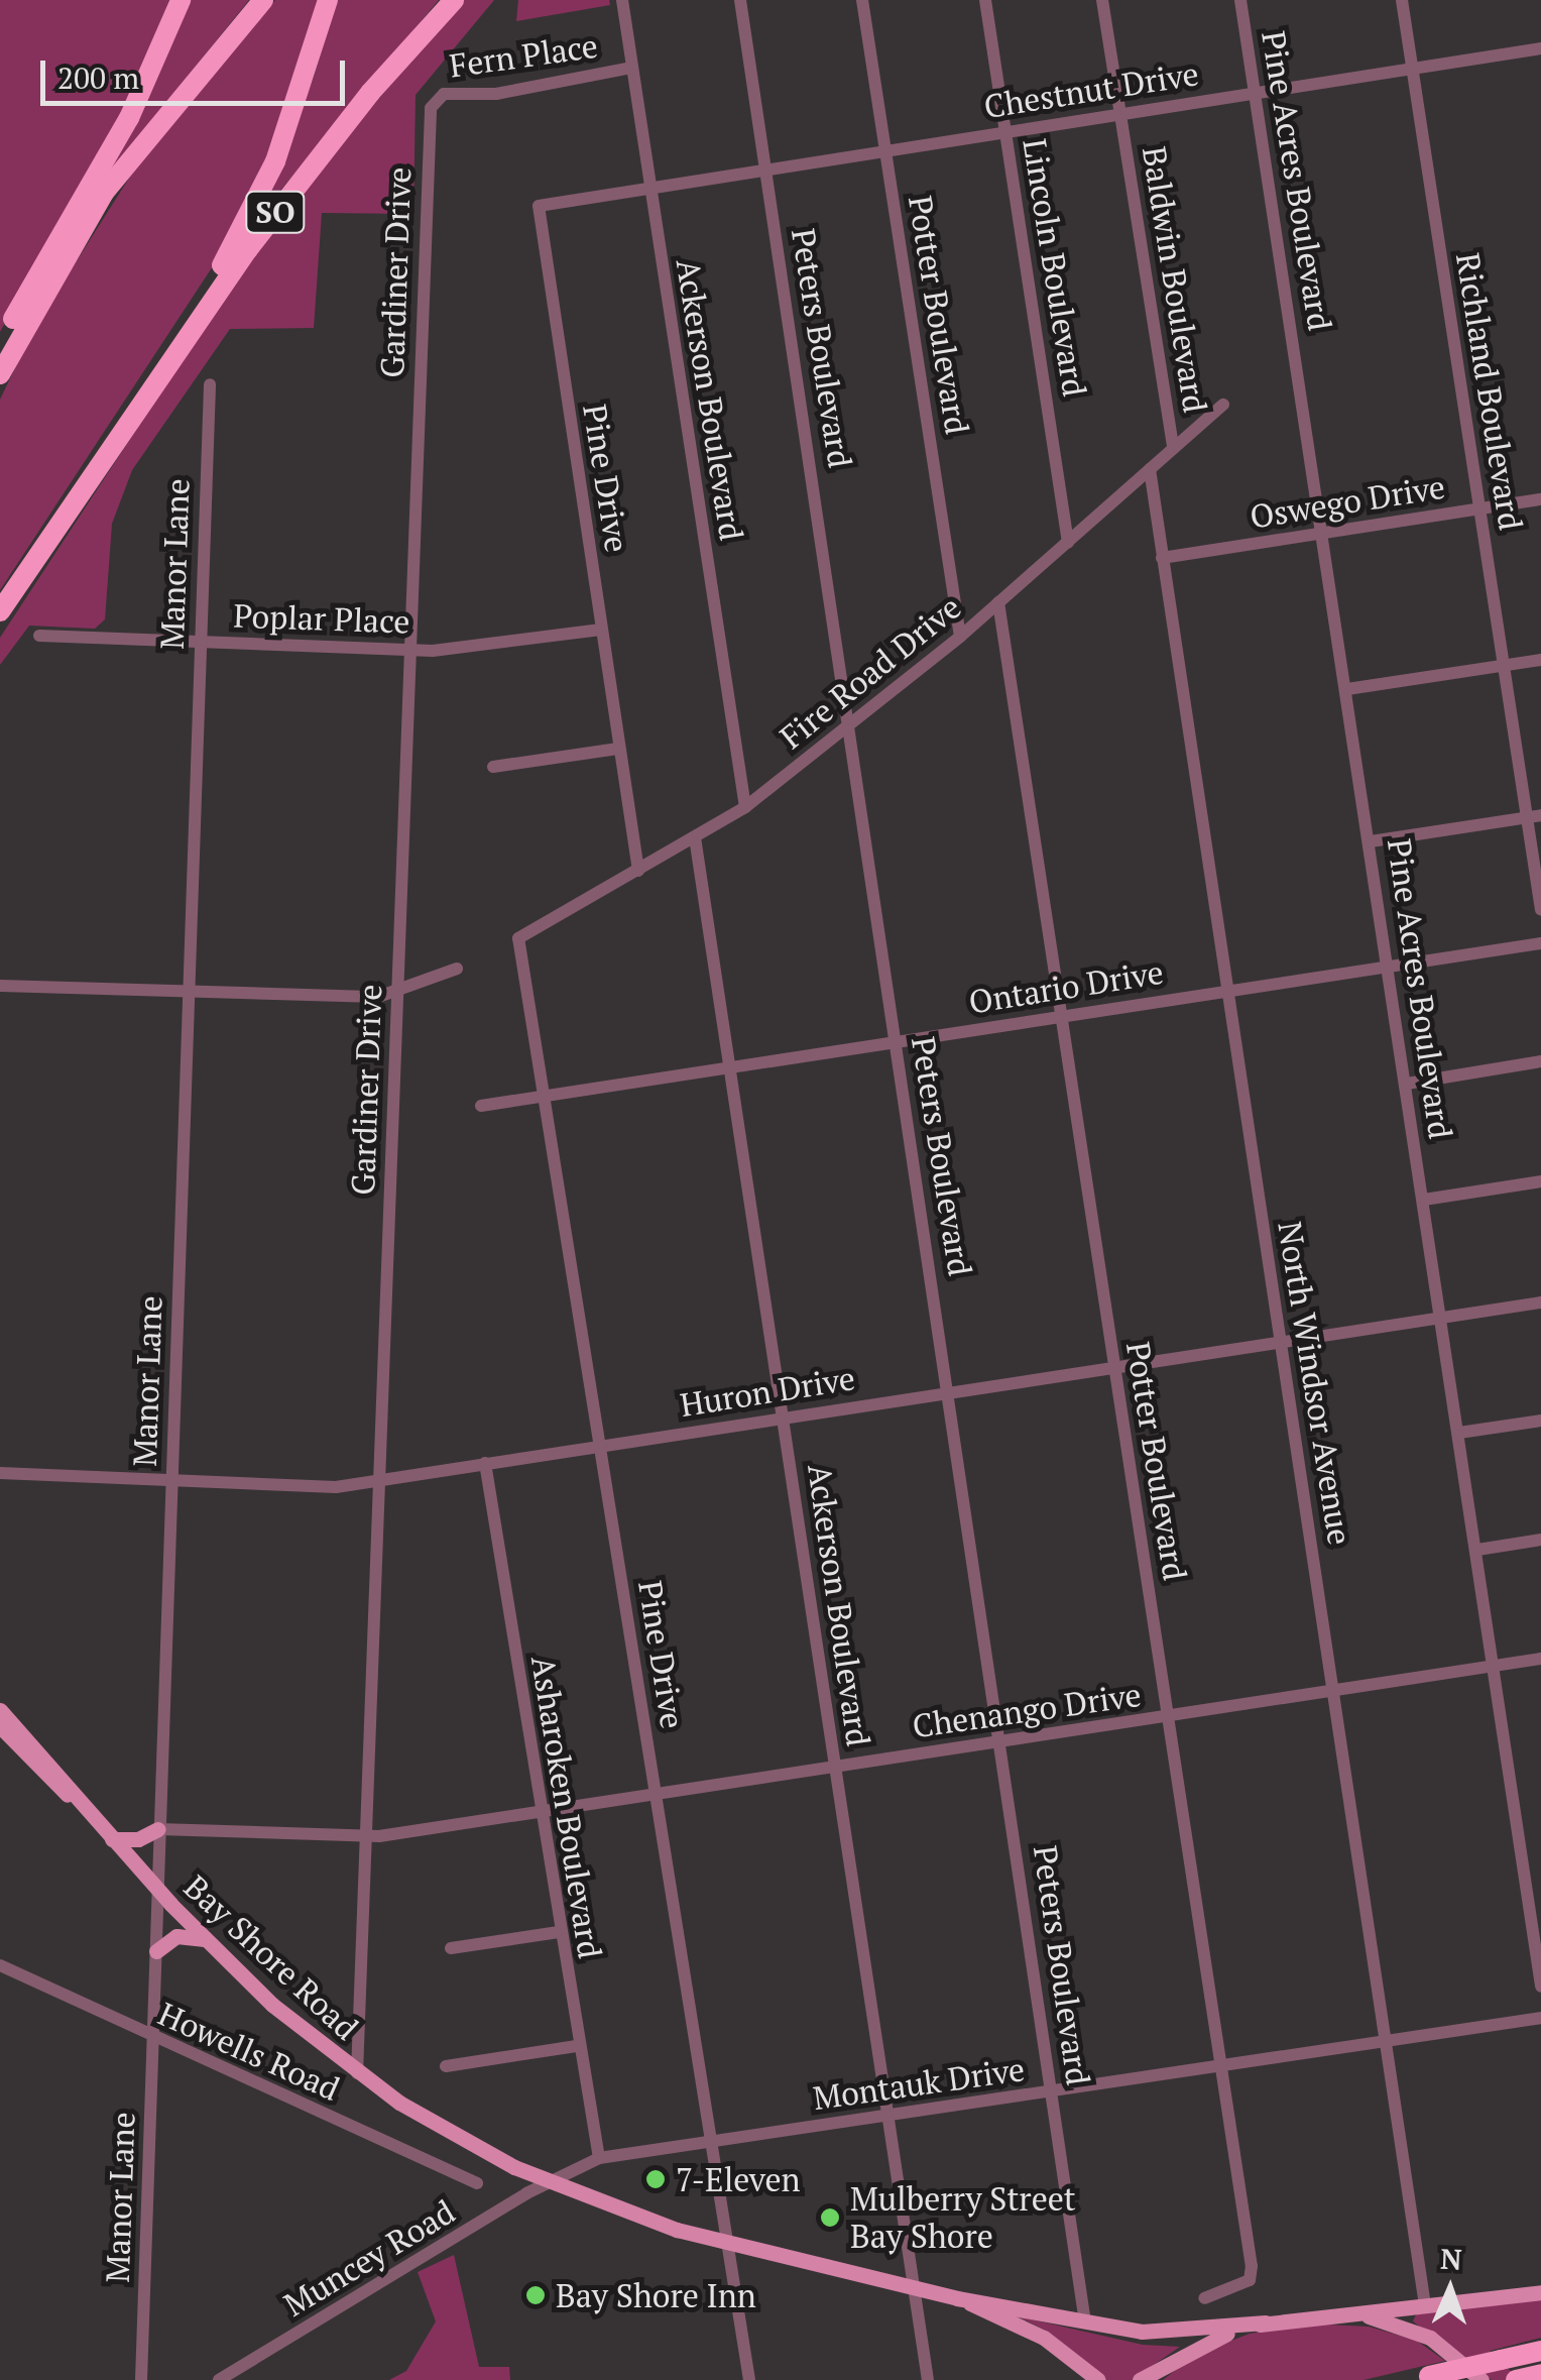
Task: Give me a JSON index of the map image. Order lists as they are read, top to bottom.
{
  "streets": {
    "highway": ["SO"],
    "main road": ["Bay Shore Road"],
    "street": [
      "Fern Place",
      "Chestnut Drive",
      "Pine Acres Boulevard",
      "Lincoln Boulevard",
      "Gardiner Drive",
      "Baldwin Boulevard",
      "Potter Boulevard",
      "Peters Boulevard",
      "Richland Boulevard",
      "Ackerson Boulevard",
      "Pine Drive",
      "Oswego Drive",
      "Manor Lane",
      "Poplar Place",
      "Fire Road Drive",
      "Ontario Drive",
      "North Windsor Avenue",
      "Huron Drive",
      "Chenango Drive",
      "Asharoken Boulevard",
      "Howells Road",
      "Montauk Drive",
      "Muncey Road"
    ]
  },
  "crossings": [
    ["Fern Place", "Gardiner Drive"],
    ["Fern Place", "Ackerson Boulevard"],
    ["Chestnut Drive", "Pine Acres Boulevard"],
    ["Chestnut Drive", "Lincoln Boulevard"],
    ["Chestnut Drive", "Baldwin Boulevard"],
    ["Chestnut Drive", "Potter Boulevard"],
    ["Chestnut Drive", "Peters Boulevard"],
    ["Chestnut Drive", "Richland Boulevard"],
    ["Chestnut Drive", "Ackerson Boulevard"],
    ["Chestnut Drive", "Pine Drive"],
    ["Pine Acres Boulevard", "Oswego Drive"],
    ["Pine Acres Boulevard", "Ontario Drive"],
    ["Pine Acres Boulevard", "Huron Drive"],
    ["Pine Acres Boulevard", "Chenango Drive"],
    ["Lincoln Boulevard", "Fire Road Drive"],
    ["Gardiner Drive", "Poplar Place"],
    ["Gardiner Drive", "Huron Drive"],
    ["Gardiner Drive", "Chenango Drive"],
    ["Gardiner Drive", "Bay Shore Road"],
    ["Baldwin Boulevard", "Fire Road Drive"],
    ["Potter Boulevard", "Fire Road Drive"],
    ["Potter Boulevard", "Ontario Drive"],
    ["Potter Boulevard", "Huron Drive"],
    ["Potter Boulevard", "Chenango Drive"],
    ["Potter Boulevard", "Montauk Drive"],
    ["Peters Boulevard", "Fire Road Drive"],
    ["Peters Boulevard", "Ontario Drive"],
    ["Peters Boulevard", "Huron Drive"],
    ["Peters Boulevard", "Chenango Drive"],
    ["Peters Boulevard", "Montauk Drive"],
    ["Richland Boulevard", "Oswego Drive"],
    ["Ackerson Boulevard", "Pine Drive"],
    ["Ackerson Boulevard", "Fire Road Drive"],
    ["Ackerson Boulevard", "Ontario Drive"],
    ["Ackerson Boulevard", "Huron Drive"],
    ["Ackerson Boulevard", "Chenango Drive"],
    ["Ackerson Boulevard", "Montauk Drive"],
    ["Pine Drive", "Poplar Place"],
    ["Pine Drive", "Fire Road Drive"],
    ["Pine Drive", "Ontario Drive"],
    ["Pine Drive", "Huron Drive"],
    ["Pine Drive", "Chenango Drive"],
    ["Pine Drive", "Montauk Drive"],
    ["Oswego Drive", "North Windsor Avenue"],
    ["Manor Lane", "Poplar Place"],
    ["Manor Lane", "Huron Drive"],
    ["Manor Lane", "Chenango Drive"],
    ["Manor Lane", "Bay Shore Road"],
    ["Manor Lane", "Howells Road"],
    ["Fire Road Drive", "North Windsor Avenue"],
    ["Ontario Drive", "North Windsor Avenue"],
    ["North Windsor Avenue", "Huron Drive"],
    ["North Windsor Avenue", "Chenango Drive"],
    ["North Windsor Avenue", "Montauk Drive"],
    ["Huron Drive", "Asharoken Boulevard"],
    ["Chenango Drive", "Asharoken Boulevard"],
    ["Asharoken Boulevard", "Montauk Drive"],
    ["Bay Shore Road", "Montauk Drive"],
    ["Bay Shore Road", "Muncey Road"],
    ["Montauk Drive", "Muncey Road"]
  ],
  "places": ["7-Eleven", "Mulberry Street Bay Shore", "Bay Shore Inn"],
  "scale_bar": "200 m",
  "north": "top"
}
